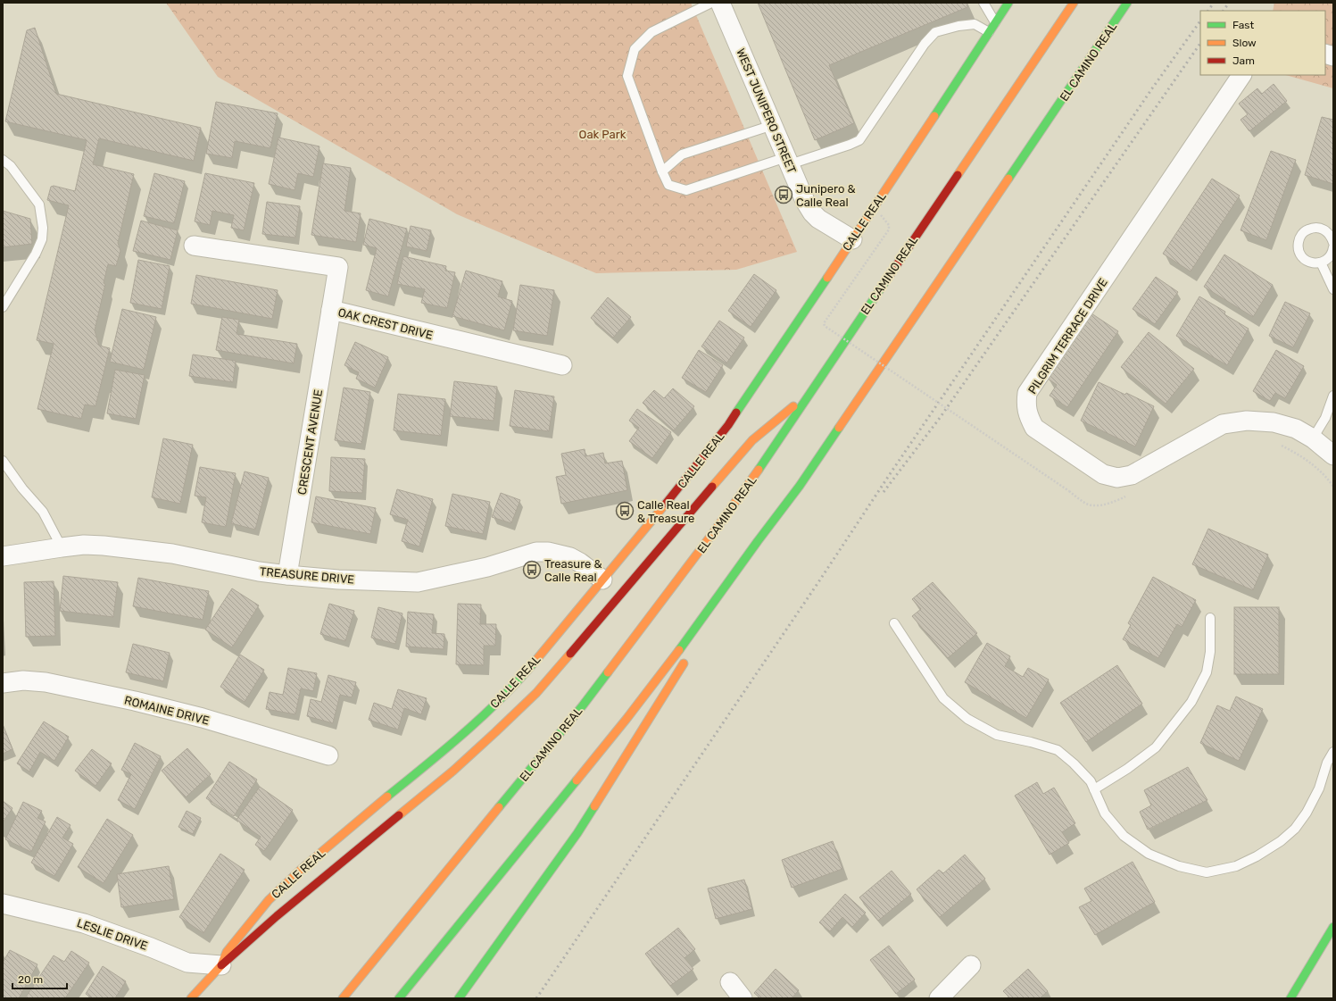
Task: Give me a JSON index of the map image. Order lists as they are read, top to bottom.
{
  "streets": {
    "main road": ["EL CAMINO REAL", "CALLE REAL"],
    "street": [
      "WEST JUNIPERO STREET",
      "OAK CREST DRIVE",
      "PILGRIM TERRACE DRIVE",
      "CRESCENT AVENUE",
      "TREASURE DRIVE",
      "ROMAINE DRIVE",
      "LESLIE DRIVE"
    ]
  },
  "crossings": [
    ["WEST JUNIPERO STREET", "CALLE REAL"],
    ["CALLE REAL", "TREASURE DRIVE"],
    ["CALLE REAL", "LESLIE DRIVE"],
    ["OAK CREST DRIVE", "CRESCENT AVENUE"],
    ["CRESCENT AVENUE", "TREASURE DRIVE"]
  ],
  "parks": ["Oak Park"],
  "places": {
    "bus stop": ["Junipero & Calle Real", "Calle Real & Treasure", "Treasure & Calle Real"]
  },
  "legend": ["Fast", "Slow", "Jam"],
  "scale_bar": "20 m"
}
